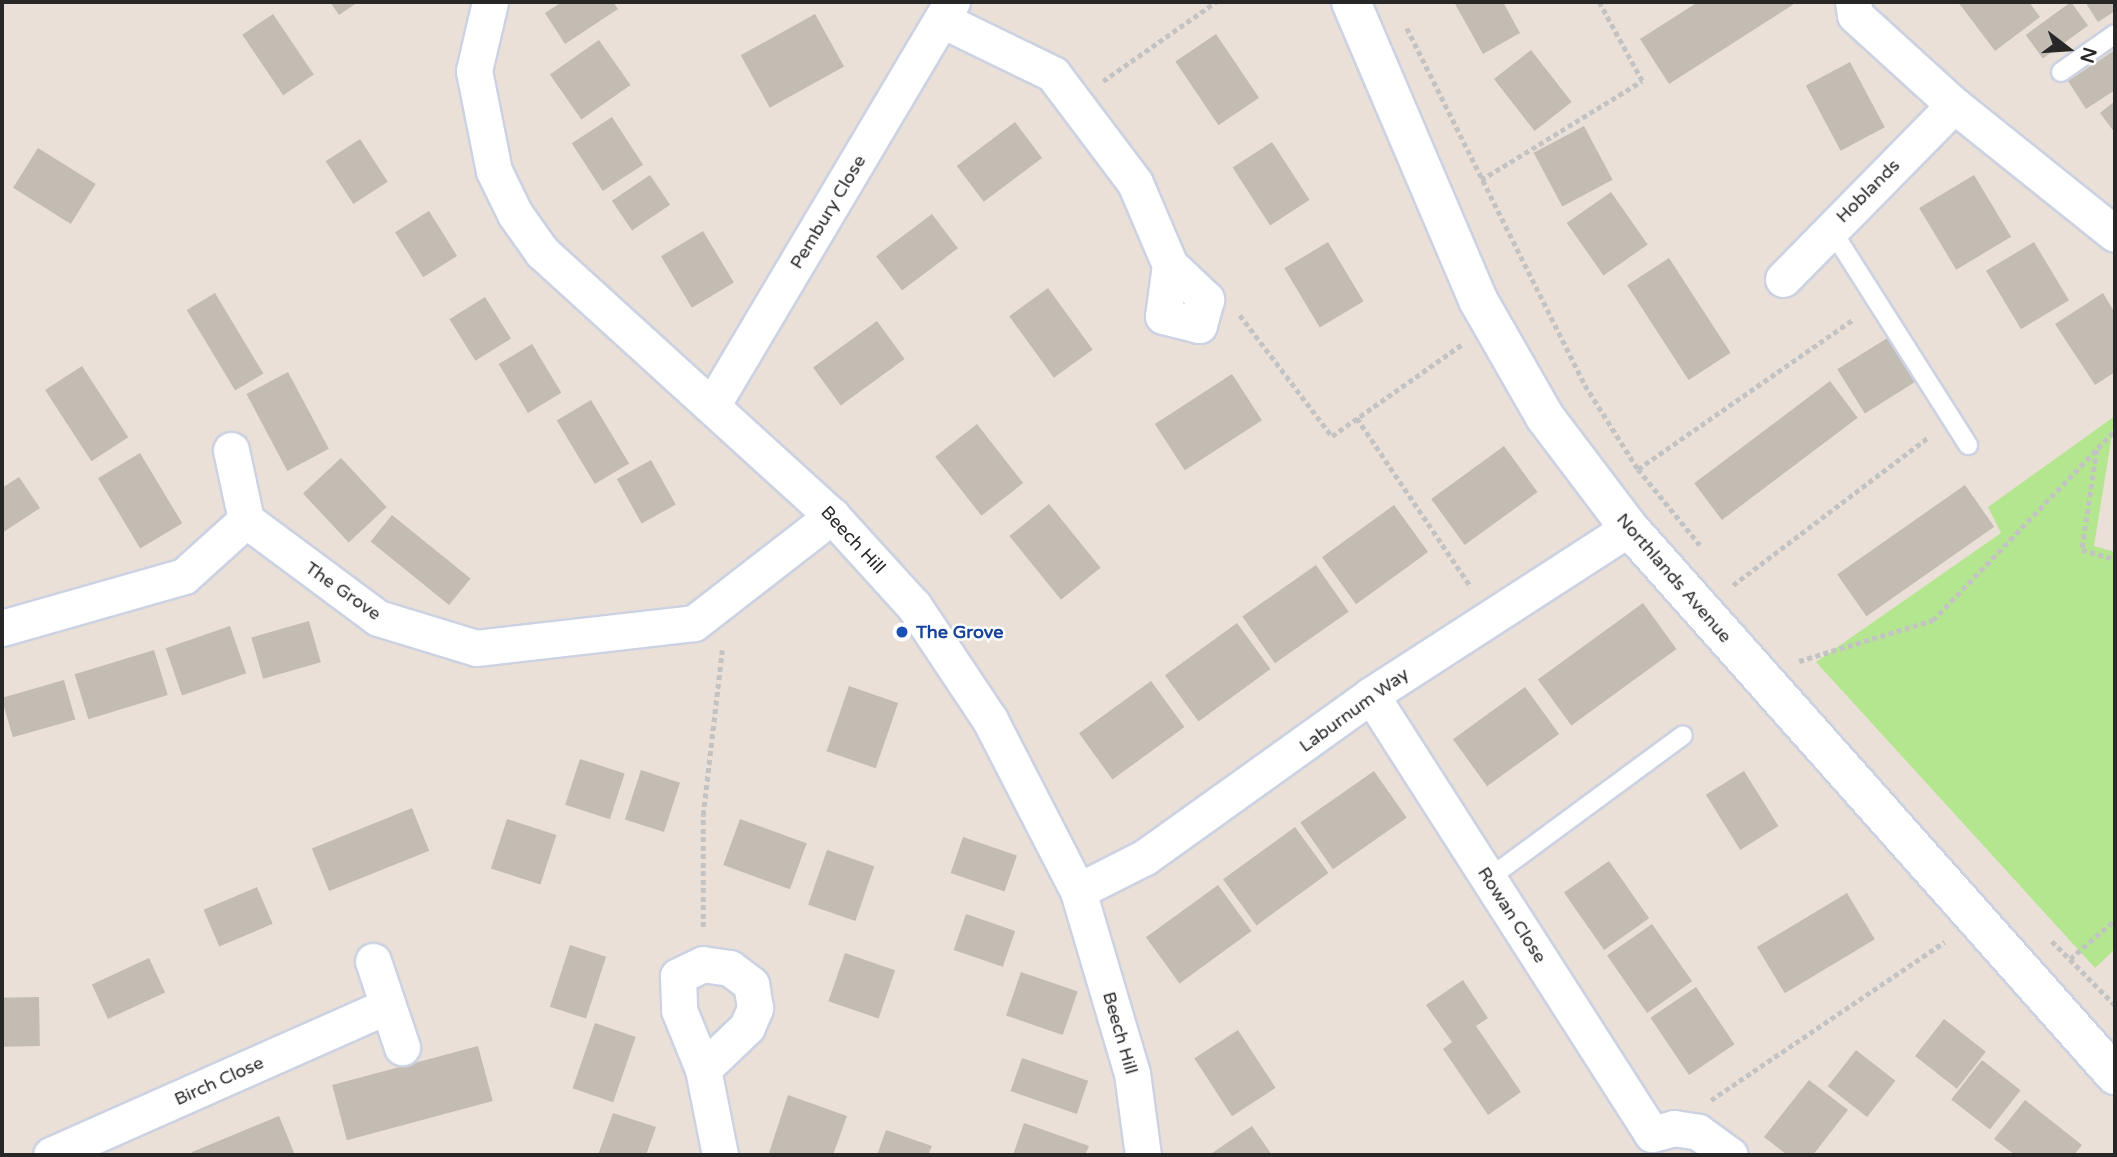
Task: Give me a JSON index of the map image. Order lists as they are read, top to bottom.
{
  "streets": {
    "street": [
      "Hoblands",
      "Pembury Close",
      "Beech Hill",
      "Northlands Avenue",
      "The Grove",
      "Laburnum Way",
      "Rowan Close",
      "Birch Close"
    ]
  },
  "crossings": [
    ["Pembury Close", "Beech Hill"],
    ["Beech Hill", "The Grove"],
    ["Beech Hill", "Laburnum Way"],
    ["Northlands Avenue", "Laburnum Way"],
    ["Laburnum Way", "Rowan Close"]
  ],
  "places": ["The Grove"],
  "north": "right"
}
